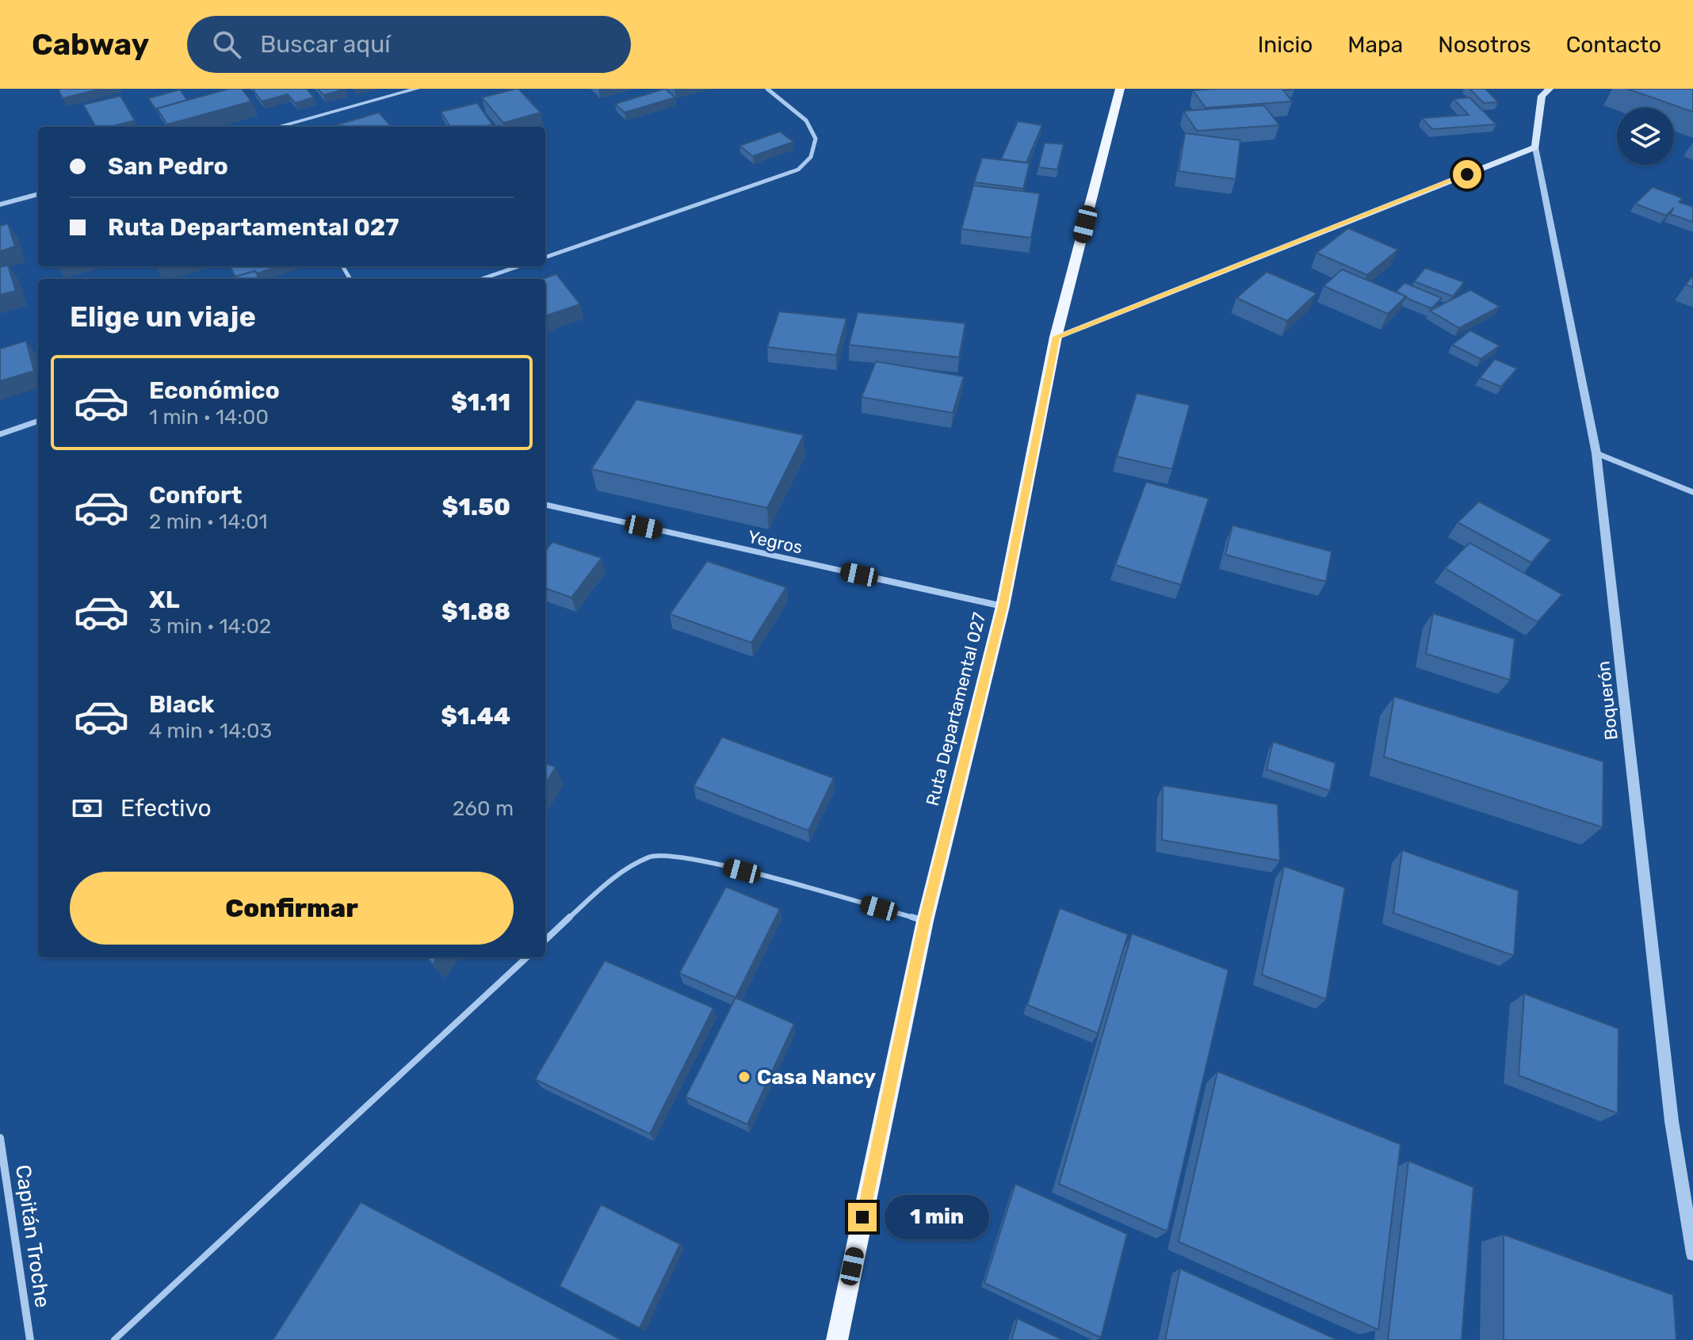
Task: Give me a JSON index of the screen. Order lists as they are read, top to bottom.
{
  "streets": {
    "main road": ["Ruta Departamental 027"],
    "street": ["Yegros", "Boquerón", "Capitán Troche"]
  },
  "crossings": [
    ["Yegros", "Ruta Departamental 027"]
  ],
  "places": ["Casa Nancy"],
  "page": {
    "header": "Cabway",
    "search": "Buscar aquí",
    "nav": [
      "Inicio",
      "Mapa",
      "Nosotros",
      "Contacto"
    ],
    "banner": ["San Pedro", "Ruta Departamental 027"],
    "heading": "Elige un viaje",
    "list": [
      {
        "name": "Económico",
        "note": "1 min · 14:00",
        "value": "$1.11"
      },
      {
        "name": "Confort",
        "note": "2 min · 14:01",
        "value": "$1.50"
      },
      {
        "name": "XL",
        "note": "3 min · 14:02",
        "value": "$1.88"
      },
      {
        "name": "Black",
        "note": "4 min · 14:03",
        "value": "$1.44"
      }
    ],
    "pay": ["Efectivo", "260 m"],
    "buttons": "Confirmar",
    "bubble": "1 min"
  }
}
